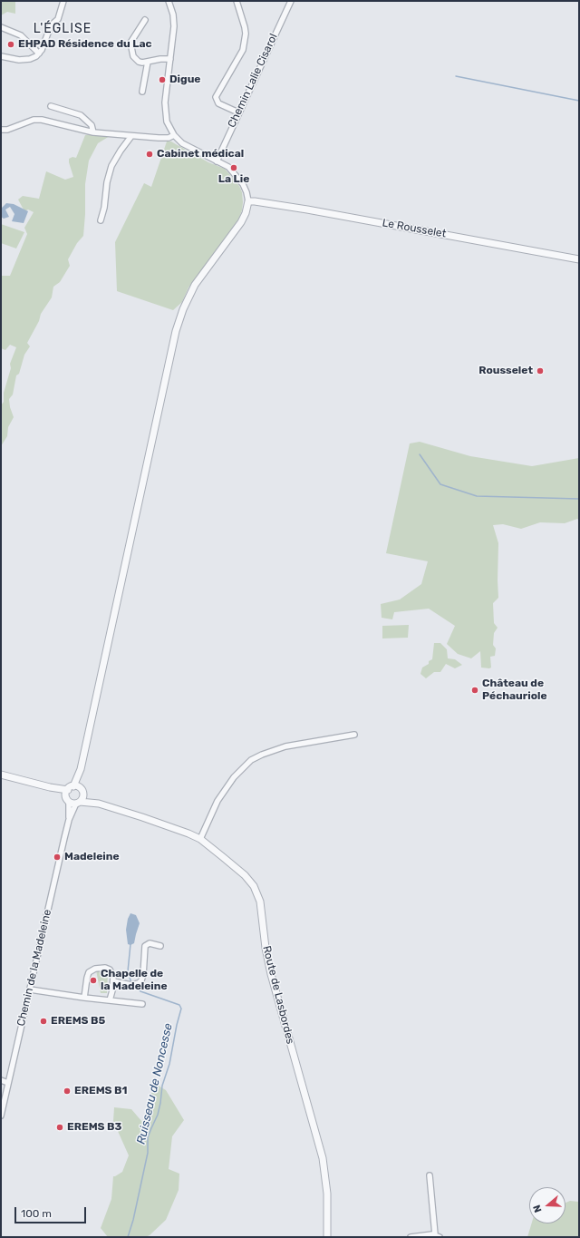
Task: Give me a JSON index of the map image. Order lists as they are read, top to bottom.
{
  "streets": {
    "street": [
      "Chemin Lalie Cisarol",
      "Le Rousselet",
      "Chemin de la Madeleine",
      "Route de Lasbordes"
    ]
  },
  "crossings": [
    ["Chemin de la Madeleine", "Route de Lasbordes"]
  ],
  "districts": ["L'ÉGLISE"],
  "water": ["Ruisseau de Noncesse"],
  "places": [
    "EHPAD Résidence du Lac",
    "Digue",
    "Cabinet médical",
    "La Lie",
    "Rousselet",
    "Château de Péchauriole",
    "Madeleine",
    "Chapelle de la Madeleine",
    "EREMS B5",
    "EREMS B1",
    "EREMS B3"
  ],
  "scale_bar": "100 m",
  "north": "left"
}
